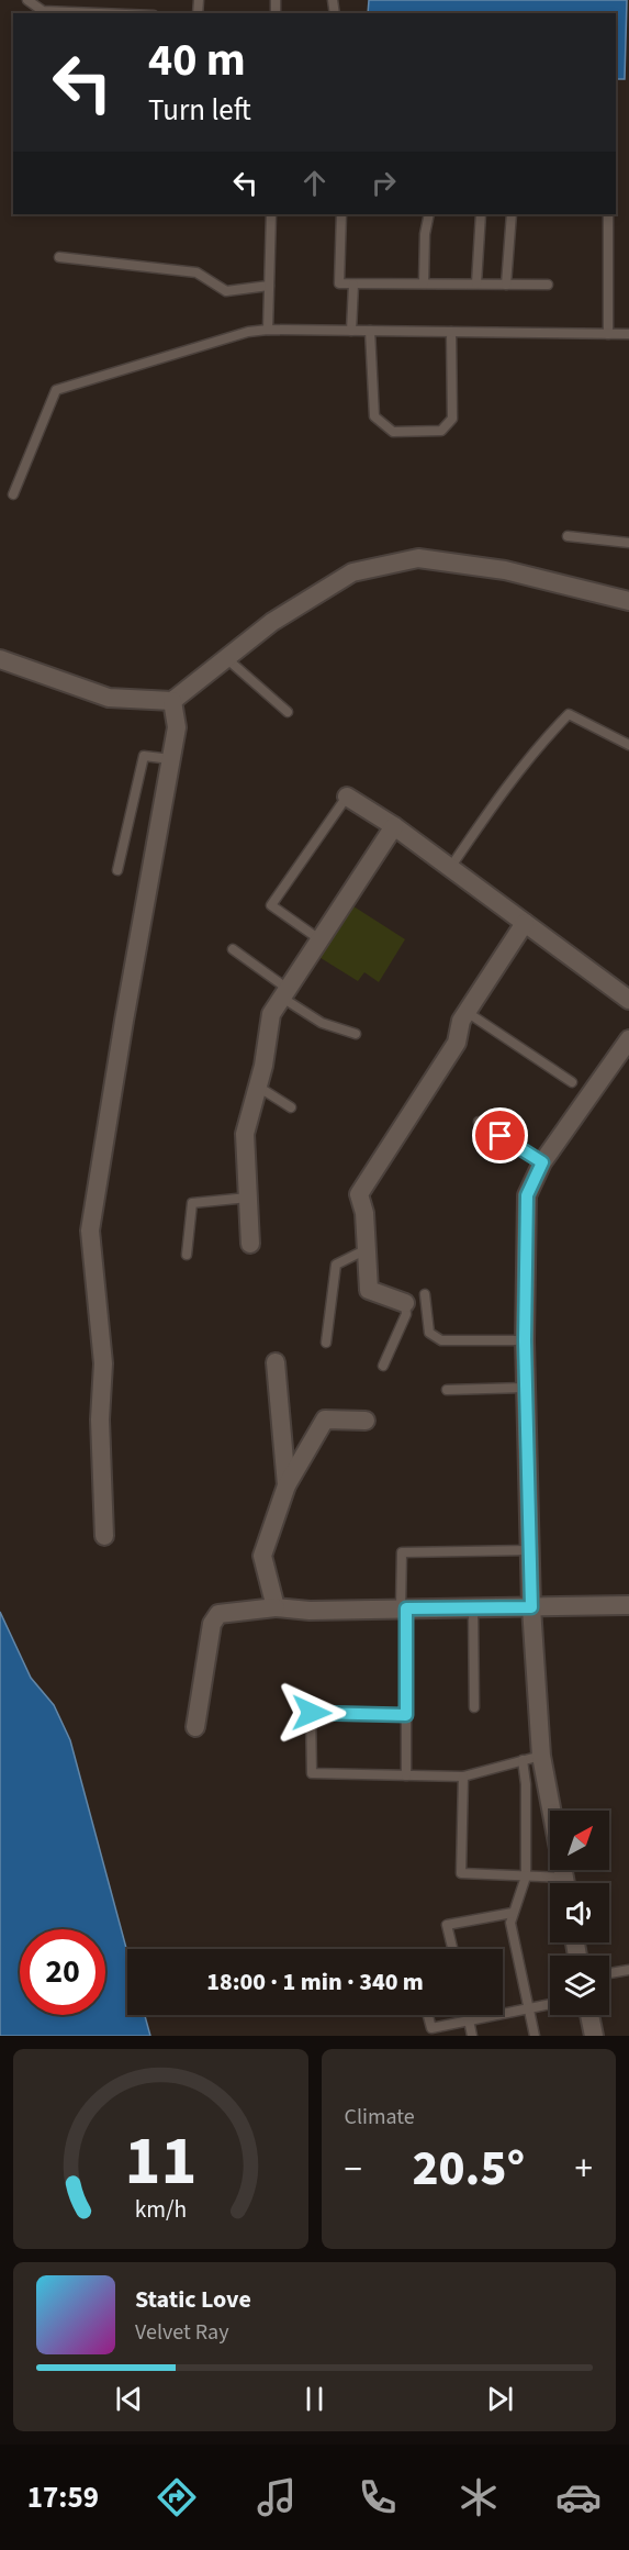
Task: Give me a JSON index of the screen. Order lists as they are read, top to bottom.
{
  "north": "top right",
  "page": {
    "turn": ["40 m", "Turn left"],
    "limit": "20",
    "trip": "18:00 · 1 min · 340 m",
    "tile": "Climate",
    "heat": ["−", "20.5°", "+"],
    "song": ["Static Love", "Velvet Ray"],
    "tabs": "17:59",
    "gauge": ["11", "km/h"]
  }
}
